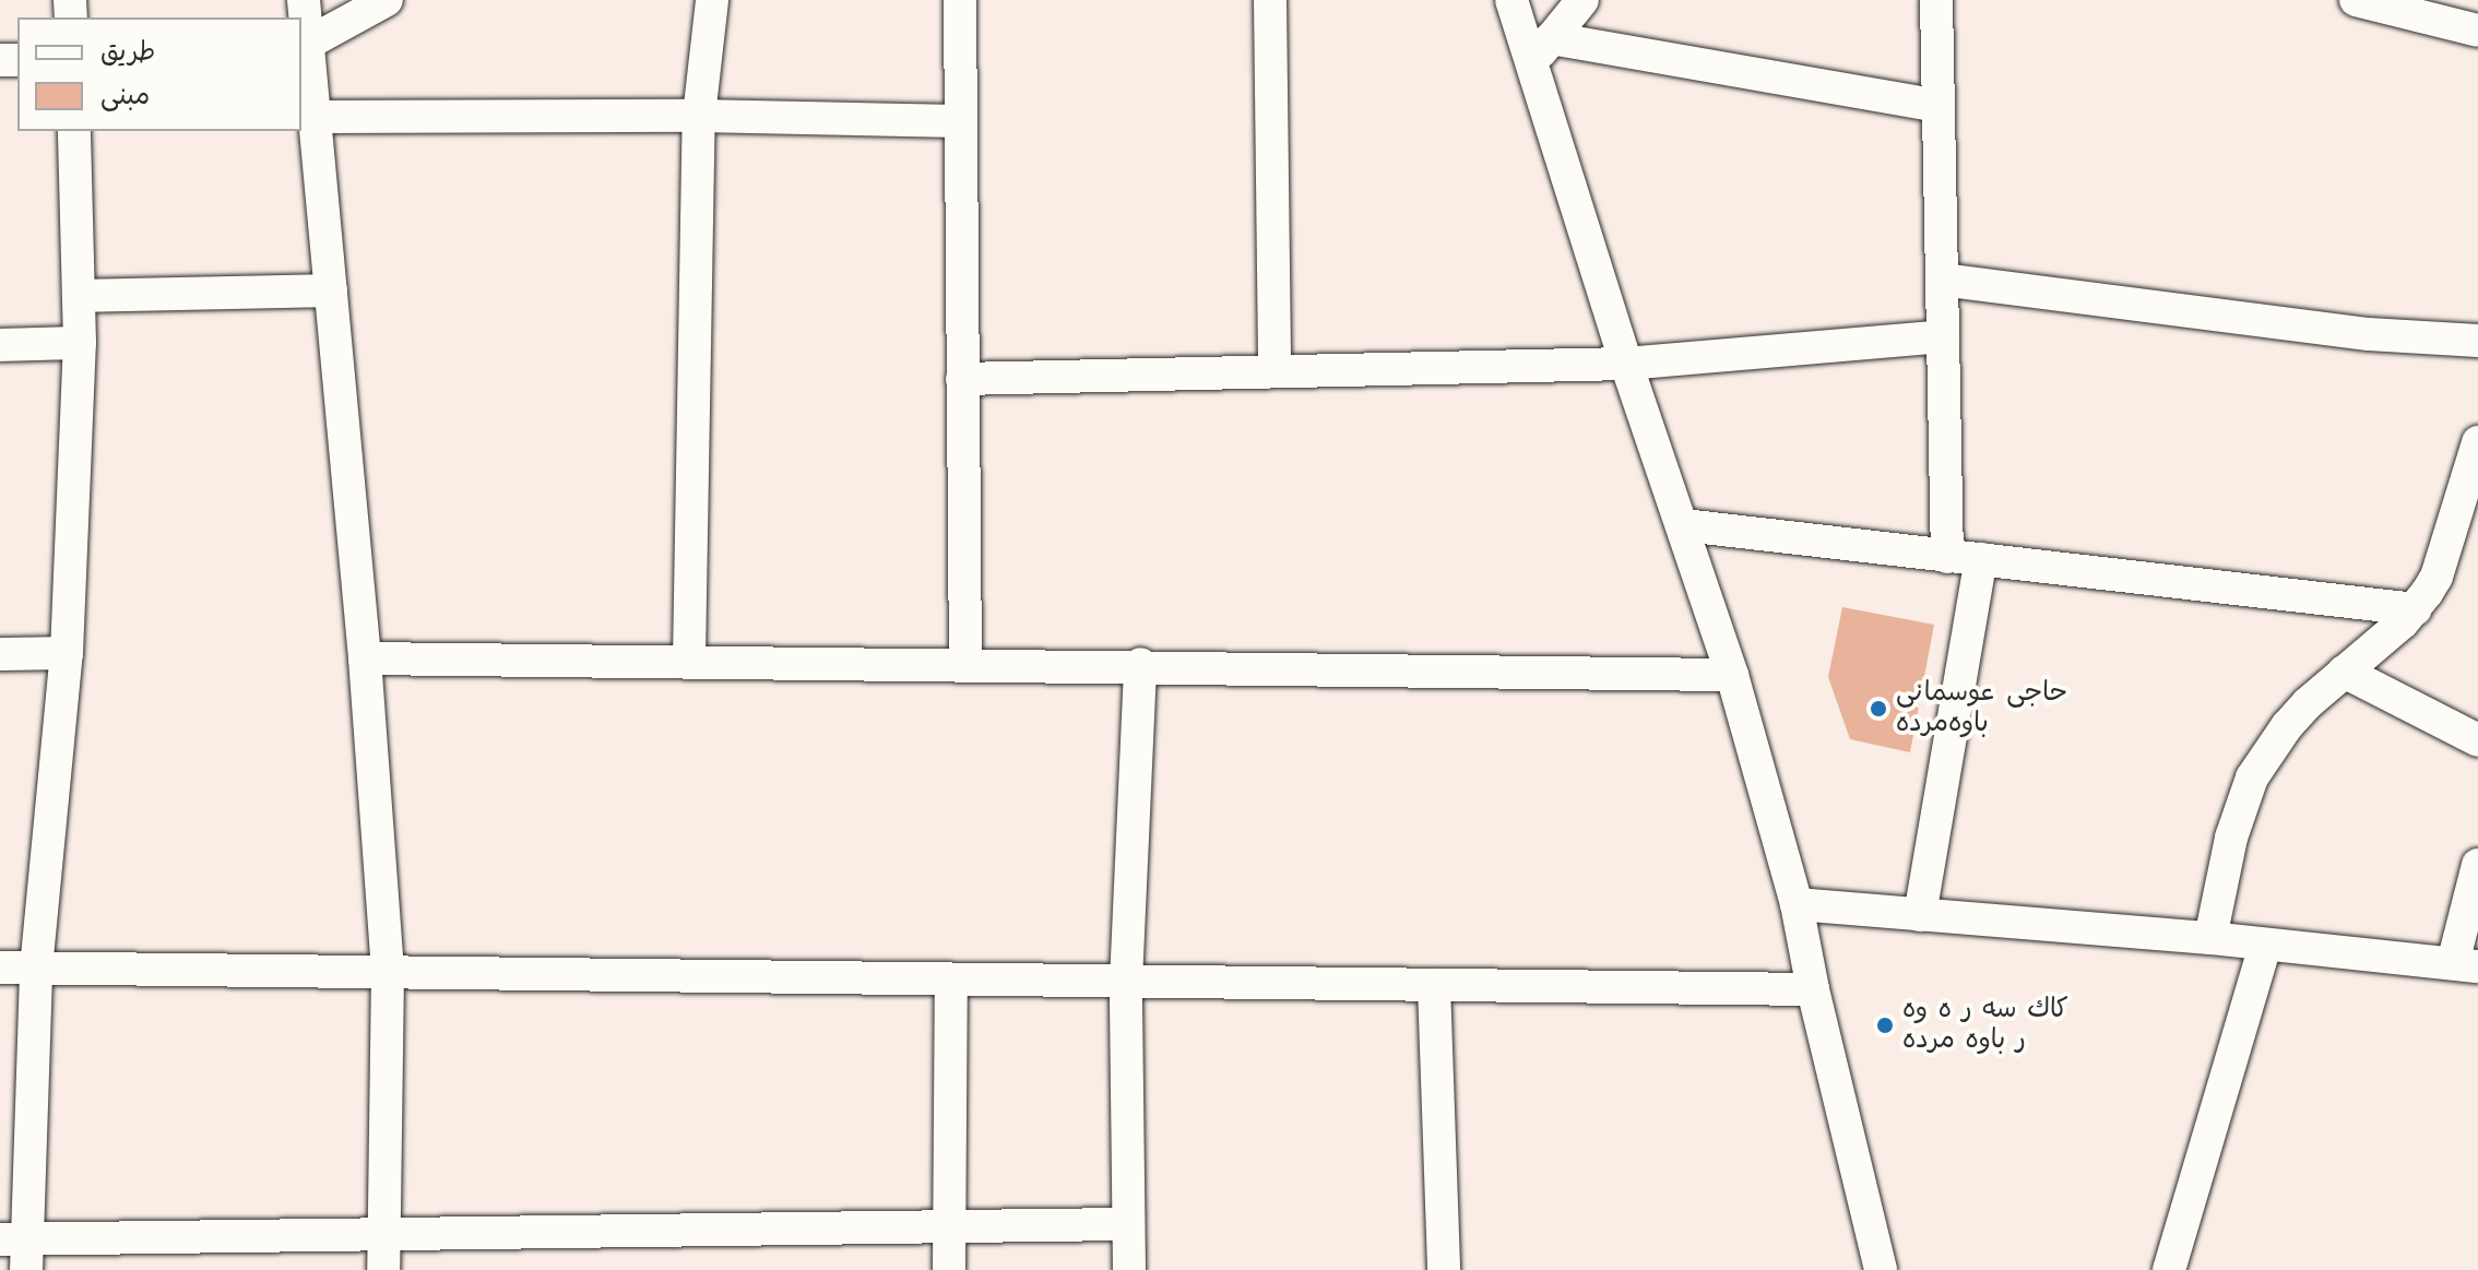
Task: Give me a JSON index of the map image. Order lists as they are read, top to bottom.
{
  "places": ["حاجی عوسمانی باوەمردە", "كاك سه ر ه وه ر باوه مرده"],
  "legend": ["طريق", "مبنى"]
}
